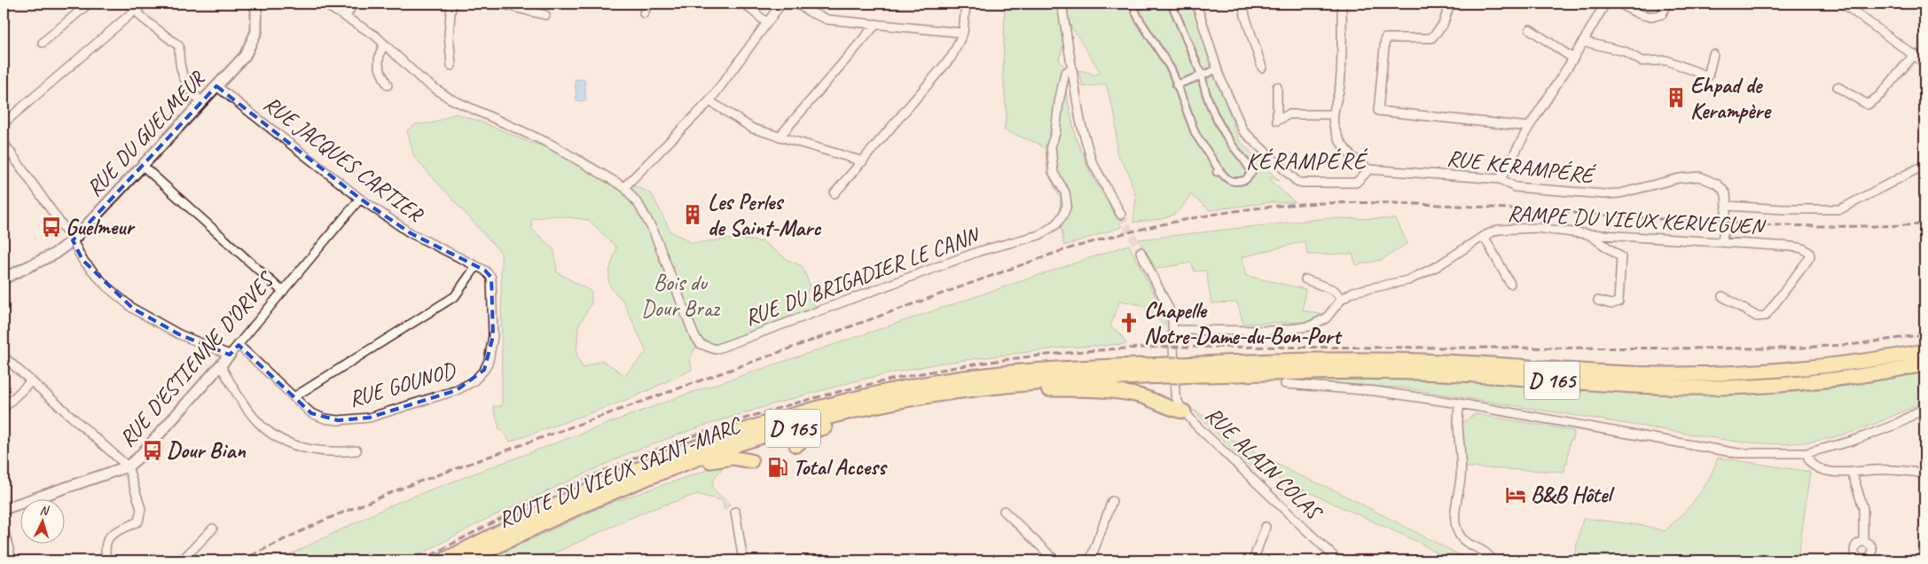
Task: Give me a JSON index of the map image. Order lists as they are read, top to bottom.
{
  "streets": {
    "highway": ["D 165", "ROUTE DU VIEUX SAINT-MARC"],
    "street": [
      "RUE DU GUELMEUR",
      "RUE JACQUES CARTIER",
      "RUE KERAMPÉRÉ",
      "RAMPE DU VIEUX KERVEGUEN",
      "RUE DU BRIGADIER LE CANN",
      "RUE D'ESTIENNE D'ORVES",
      "RUE GOUNOD",
      "RUE ALAIN COLAS"
    ]
  },
  "crossings": [
    ["RUE DU GUELMEUR", "RUE JACQUES CARTIER"],
    ["RUE JACQUES CARTIER", "RUE D'ESTIENNE D'ORVES"],
    ["RUE JACQUES CARTIER", "RUE GOUNOD"],
    ["RAMPE DU VIEUX KERVEGUEN", "RUE ALAIN COLAS"],
    ["RUE D'ESTIENNE D'ORVES", "RUE GOUNOD"],
    ["RUE ALAIN COLAS", "ROUTE DU VIEUX SAINT-MARC"]
  ],
  "districts": ["KÉRAMPÉRÉ"],
  "parks": ["Bois du Dour Braz"],
  "places": {
    "building": ["Ehpad de Kerampère", "Les Perles de Saint-Marc"],
    "bus stop": ["Guelmeur", "Dour Bian"],
    "church": ["Chapelle Notre-Dame-du-Bon-Port"],
    "fuel station": ["Total Access"],
    "hotel": ["B&B Hôtel"]
  },
  "north": "top"
}
